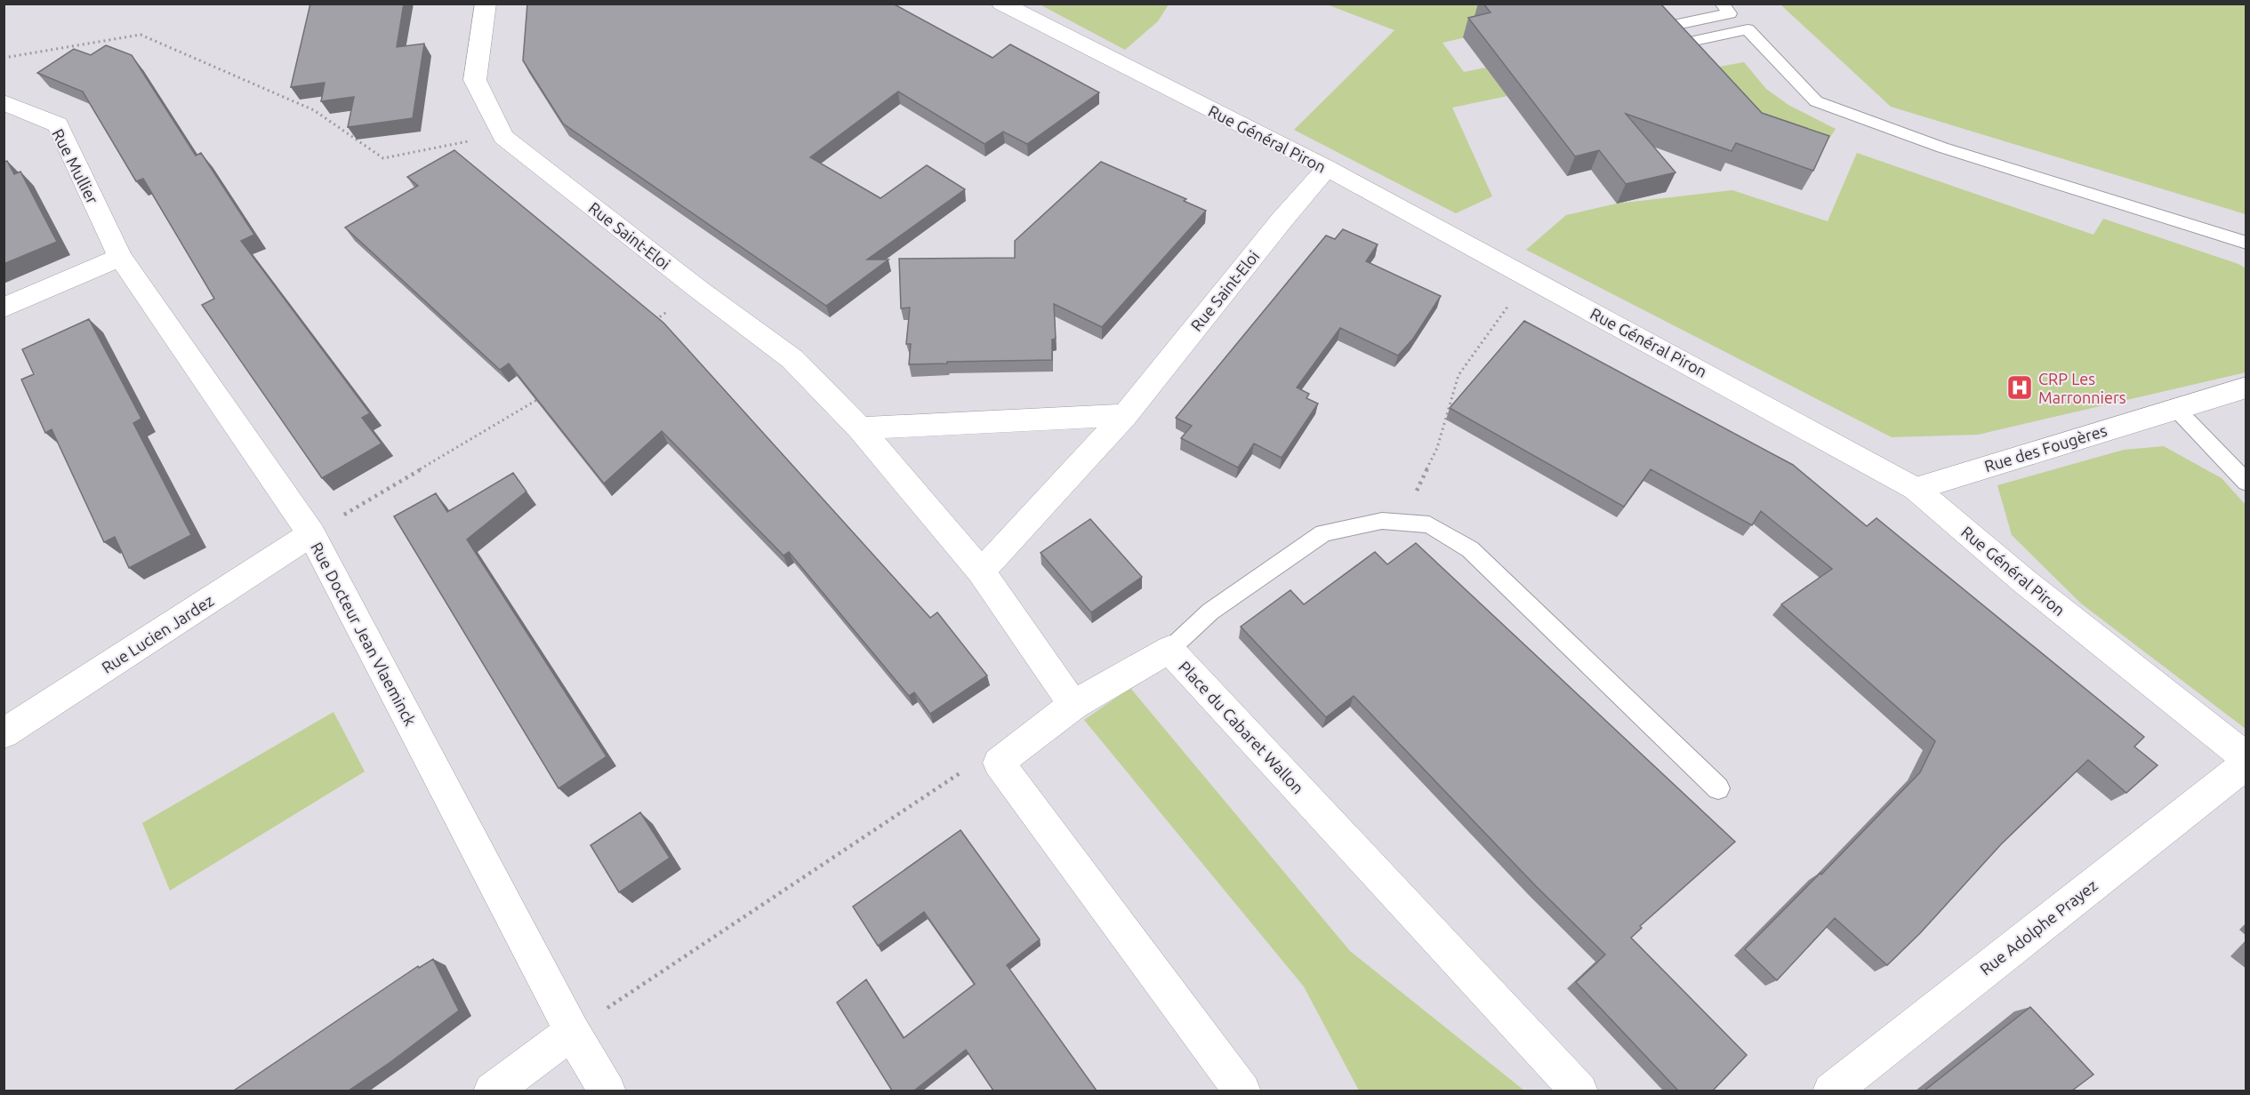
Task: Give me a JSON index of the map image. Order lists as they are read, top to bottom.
{
  "streets": {
    "street": [
      "Rue Général Piron",
      "Rue Mullier",
      "Rue Saint-Eloi",
      "Rue des Fougères",
      "Rue Lucien Jardez",
      "Rue Docteur Jean Vlaeminck",
      "Place du Cabaret Wallon",
      "Rue Adolphe Prayez"
    ]
  },
  "crossings": [
    ["Rue Général Piron", "Rue Saint-Eloi"],
    ["Rue Général Piron", "Rue des Fougères"],
    ["Rue Mullier", "Rue Docteur Jean Vlaeminck"],
    ["Rue Saint-Eloi", "Place du Cabaret Wallon"],
    ["Rue Lucien Jardez", "Rue Docteur Jean Vlaeminck"]
  ],
  "places": {
    "hospital": ["CRP Les Marronniers"]
  }
}
